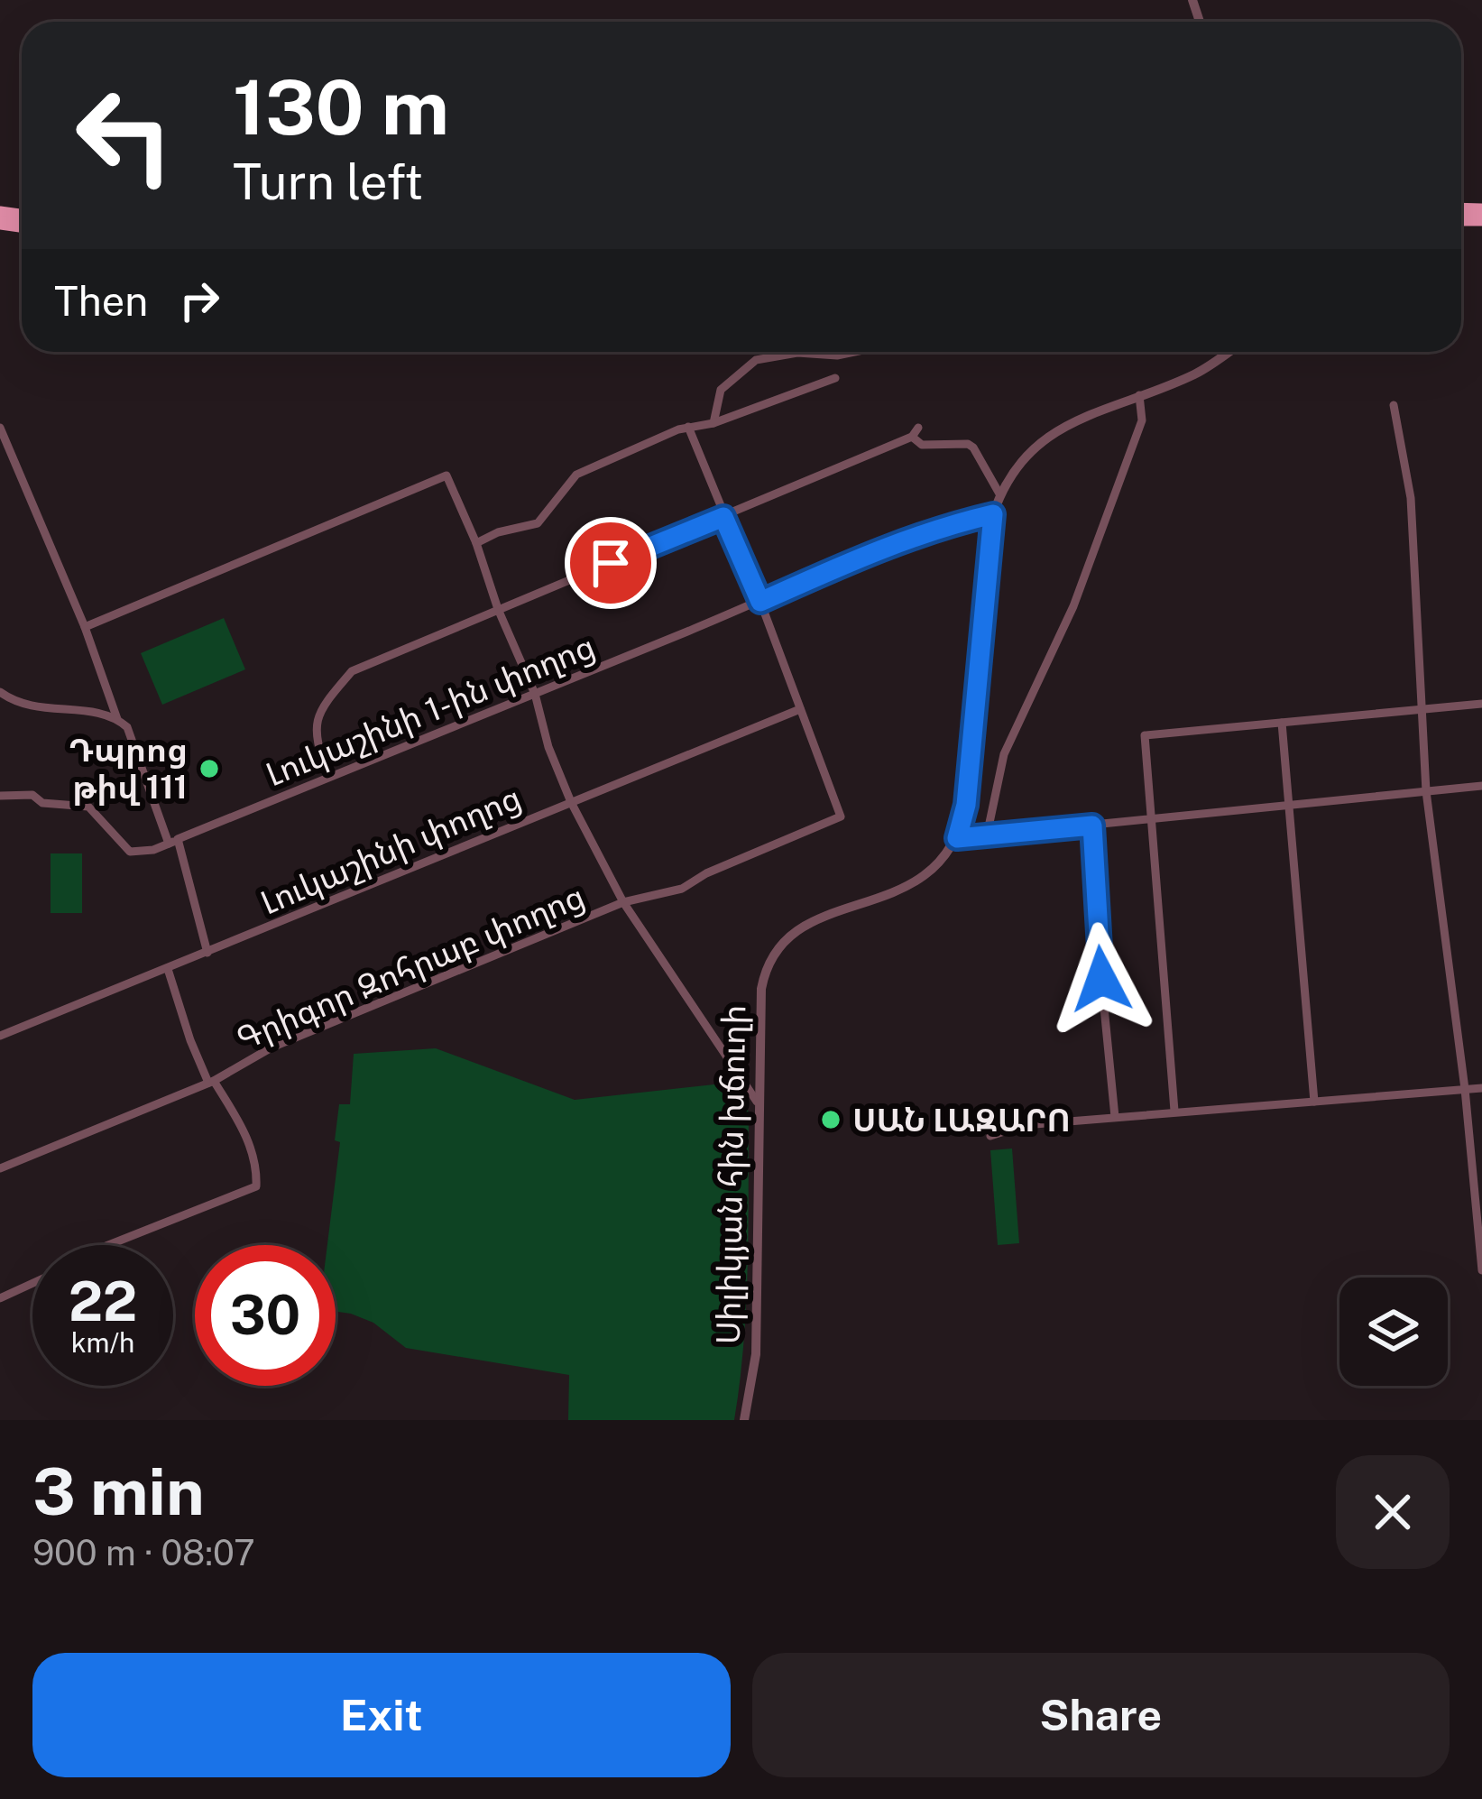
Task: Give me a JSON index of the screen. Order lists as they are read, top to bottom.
{
  "streets": {
    "street": [
      "Լուկաշինի 1-ին փողոց",
      "Լուկաշինի փողոց",
      "Գրիգոր Զոհրաբ փողոց",
      "Սիլիկյան հին խճուղի"
    ]
  },
  "crossings": [
    ["Լուկաշինի փողոց", "Գրիգոր Զոհրաբ փողոց"]
  ],
  "places": ["Դպրոց թիվ 111", "ՍԱՆ ԼԱԶԱՐՈ"],
  "page": {
    "turn": ["130 m", "Turn left"],
    "then": "Then",
    "speed": "22 km/h",
    "limit": "30",
    "heading": ["3 min", "900 m · 08:07"],
    "buttons": ["Exit", "Share"]
  }
}
